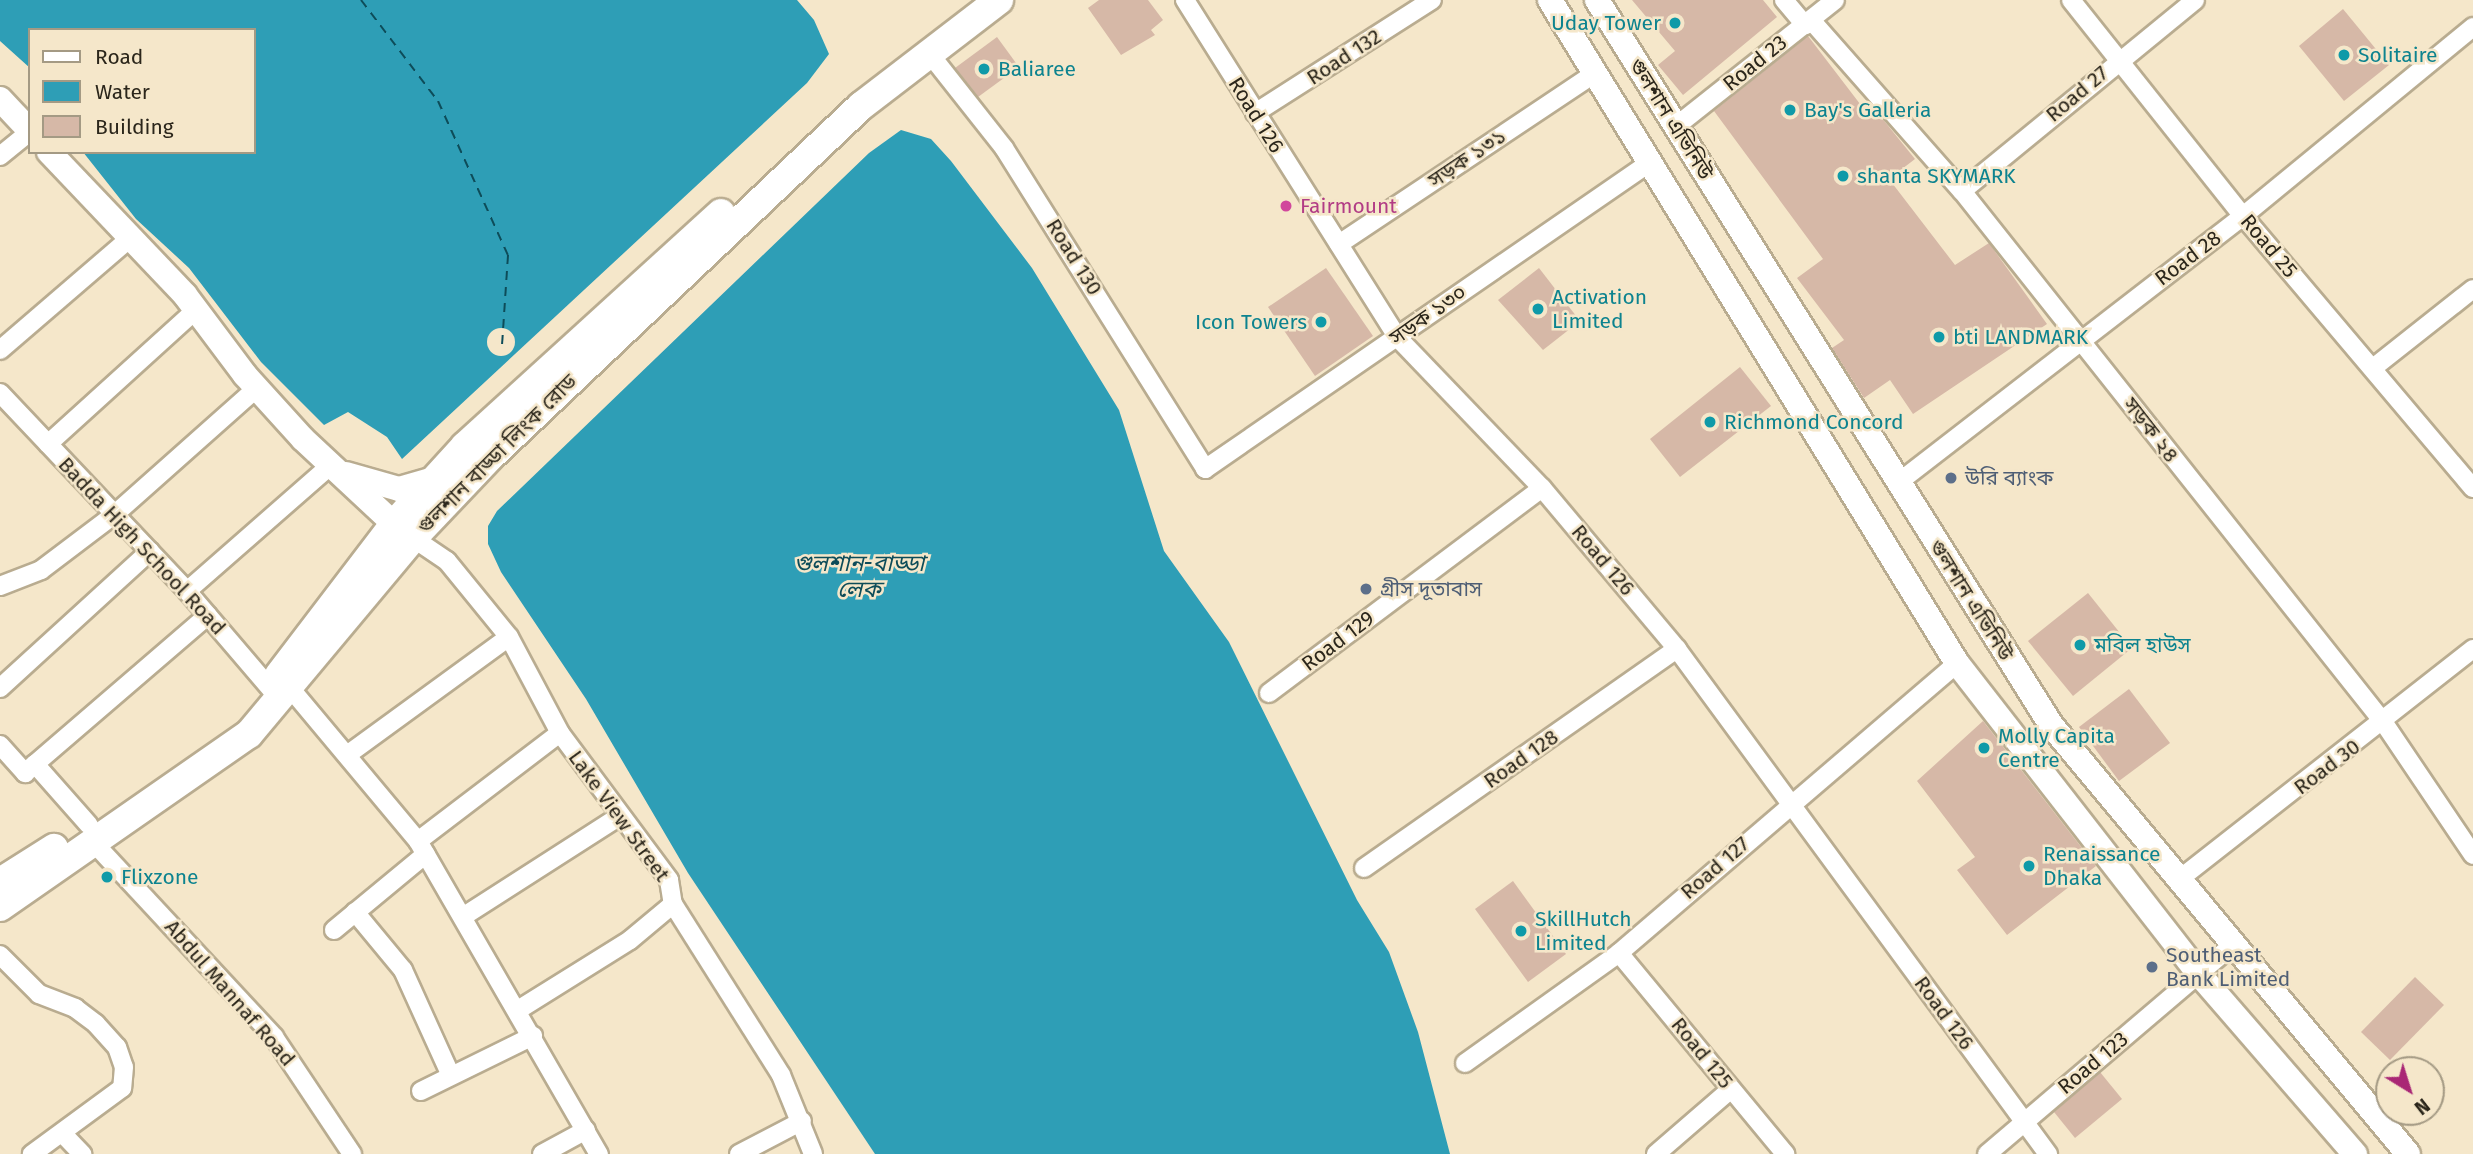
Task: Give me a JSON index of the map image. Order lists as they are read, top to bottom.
{
  "streets": {
    "main road": ["গুলশান এভিনিউ", "গুলশান বাড্ডা লিংক রোড"],
    "street": [
      "Road 132",
      "Road 23",
      "Road 27",
      "Road 126",
      "সড়ক ১৩১",
      "Road 25",
      "Road 130",
      "Road 28",
      "সড়ক ১৩০",
      "সড়ক ২৪",
      "Badda High School Road",
      "Road 129",
      "Road 128",
      "Road 30",
      "Lake View Street",
      "Road 127",
      "Abdul Mannaf Road",
      "Road 125",
      "Road 123"
    ]
  },
  "crossings": [
    ["Road 132", "Road 126"],
    ["Road 23", "গুলশান এভিনিউ"],
    ["Road 23", "সড়ক ২৪"],
    ["Road 27", "Road 25"],
    ["Road 27", "সড়ক ২৪"],
    ["Road 126", "সড়ক ১৩১"],
    ["Road 126", "সড়ক ১৩০"],
    ["Road 126", "Road 129"],
    ["Road 126", "Road 128"],
    ["Road 126", "Road 127"],
    ["Road 126", "Road 123"],
    ["গুলশান এভিনিউ", "সড়ক ১৩১"],
    ["গুলশান এভিনিউ", "Road 28"],
    ["গুলশান এভিনিউ", "সড়ক ১৩০"],
    ["গুলশান এভিনিউ", "Road 30"],
    ["গুলশান এভিনিউ", "Road 127"],
    ["গুলশান এভিনিউ", "Road 123"],
    ["Road 25", "Road 28"],
    ["Road 130", "সড়ক ১৩০"],
    ["Road 130", "গুলশান বাড্ডা লিংক রোড"],
    ["Road 28", "সড়ক ২৪"],
    ["সড়ক ২৪", "Road 30"],
    ["গুলশান বাড্ডা লিংক রোড", "Badda High School Road"],
    ["গুলশান বাড্ডা লিংক রোড", "Lake View Street"],
    ["গুলশান বাড্ডা লিংক রোড", "Abdul Mannaf Road"],
    ["Road 127", "Road 125"]
  ],
  "water": ["গুলশান-বাড্ডা লেক"],
  "places": [
    "Uday Tower",
    "Solitaire",
    "Baliaree",
    "Bay's Galleria",
    "shanta SKYMARK",
    "Fairmount",
    "Activation Limited",
    "Icon Towers",
    "bti LANDMARK",
    "Richmond Concord",
    "উরি ব্যাংক",
    "গ্রীস দূতাবাস",
    "মবিল হাউস",
    "Molly Capita Centre",
    "Renaissance Dhaka",
    "Flixzone",
    "SkillHutch Limited",
    "Southeast Bank Limited"
  ],
  "legend": ["Road", "Water", "Building"],
  "north": "bottom right"
}
